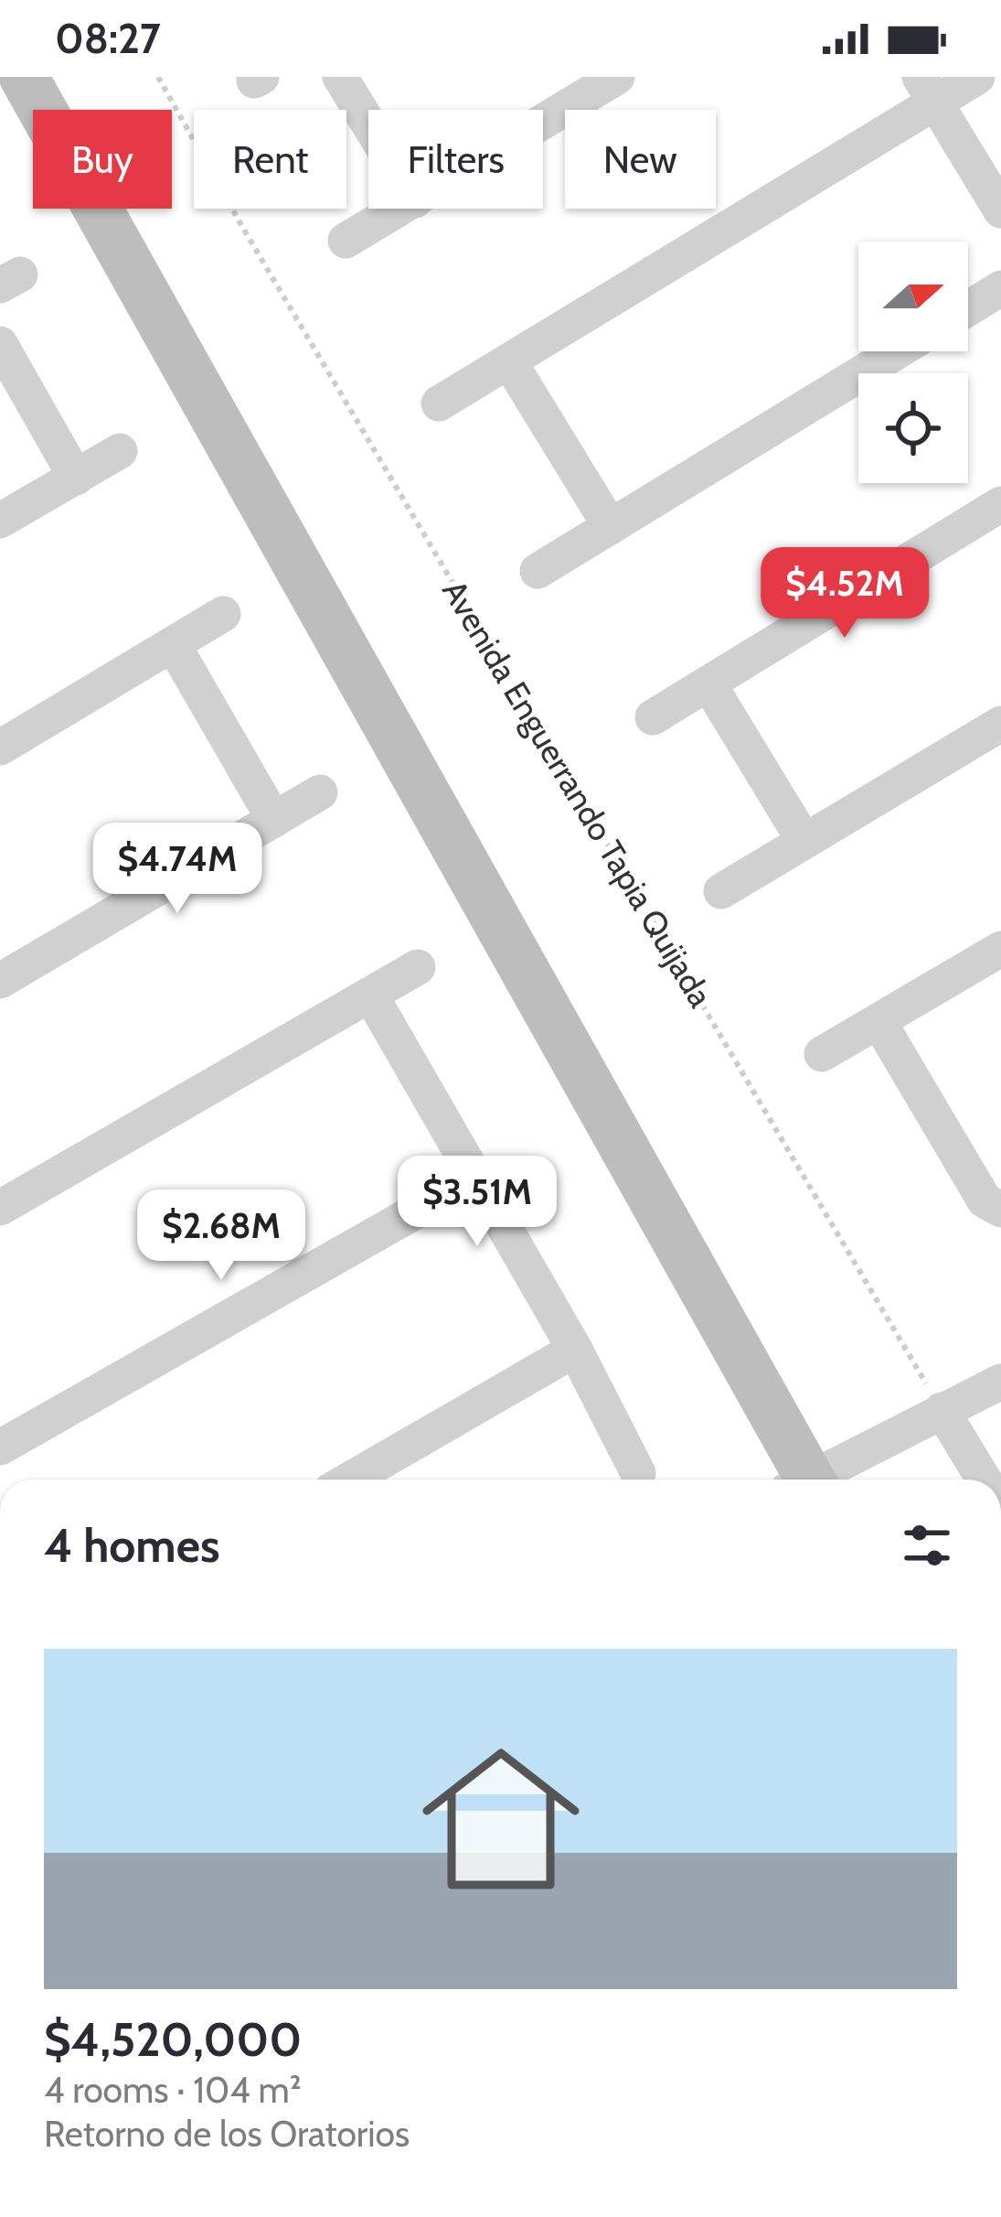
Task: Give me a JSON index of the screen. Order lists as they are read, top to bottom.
{
  "streets": {
    "path": ["Avenida Enguerrando Tapia Quijada"]
  },
  "north": "right",
  "page": {
    "status": "08:27",
    "chip": [
      "Buy",
      "Rent",
      "Filters",
      "New"
    ],
    "price": [
      "$4.52M",
      "$4.74M",
      "$3.51M",
      "$2.68M"
    ],
    "heading": "4 homes",
    "list": [
      {
        "name": "$4,520,000",
        "note": "4 rooms · 104 m² · Retorno de los Oratorios"
      }
    ]
  }
}
